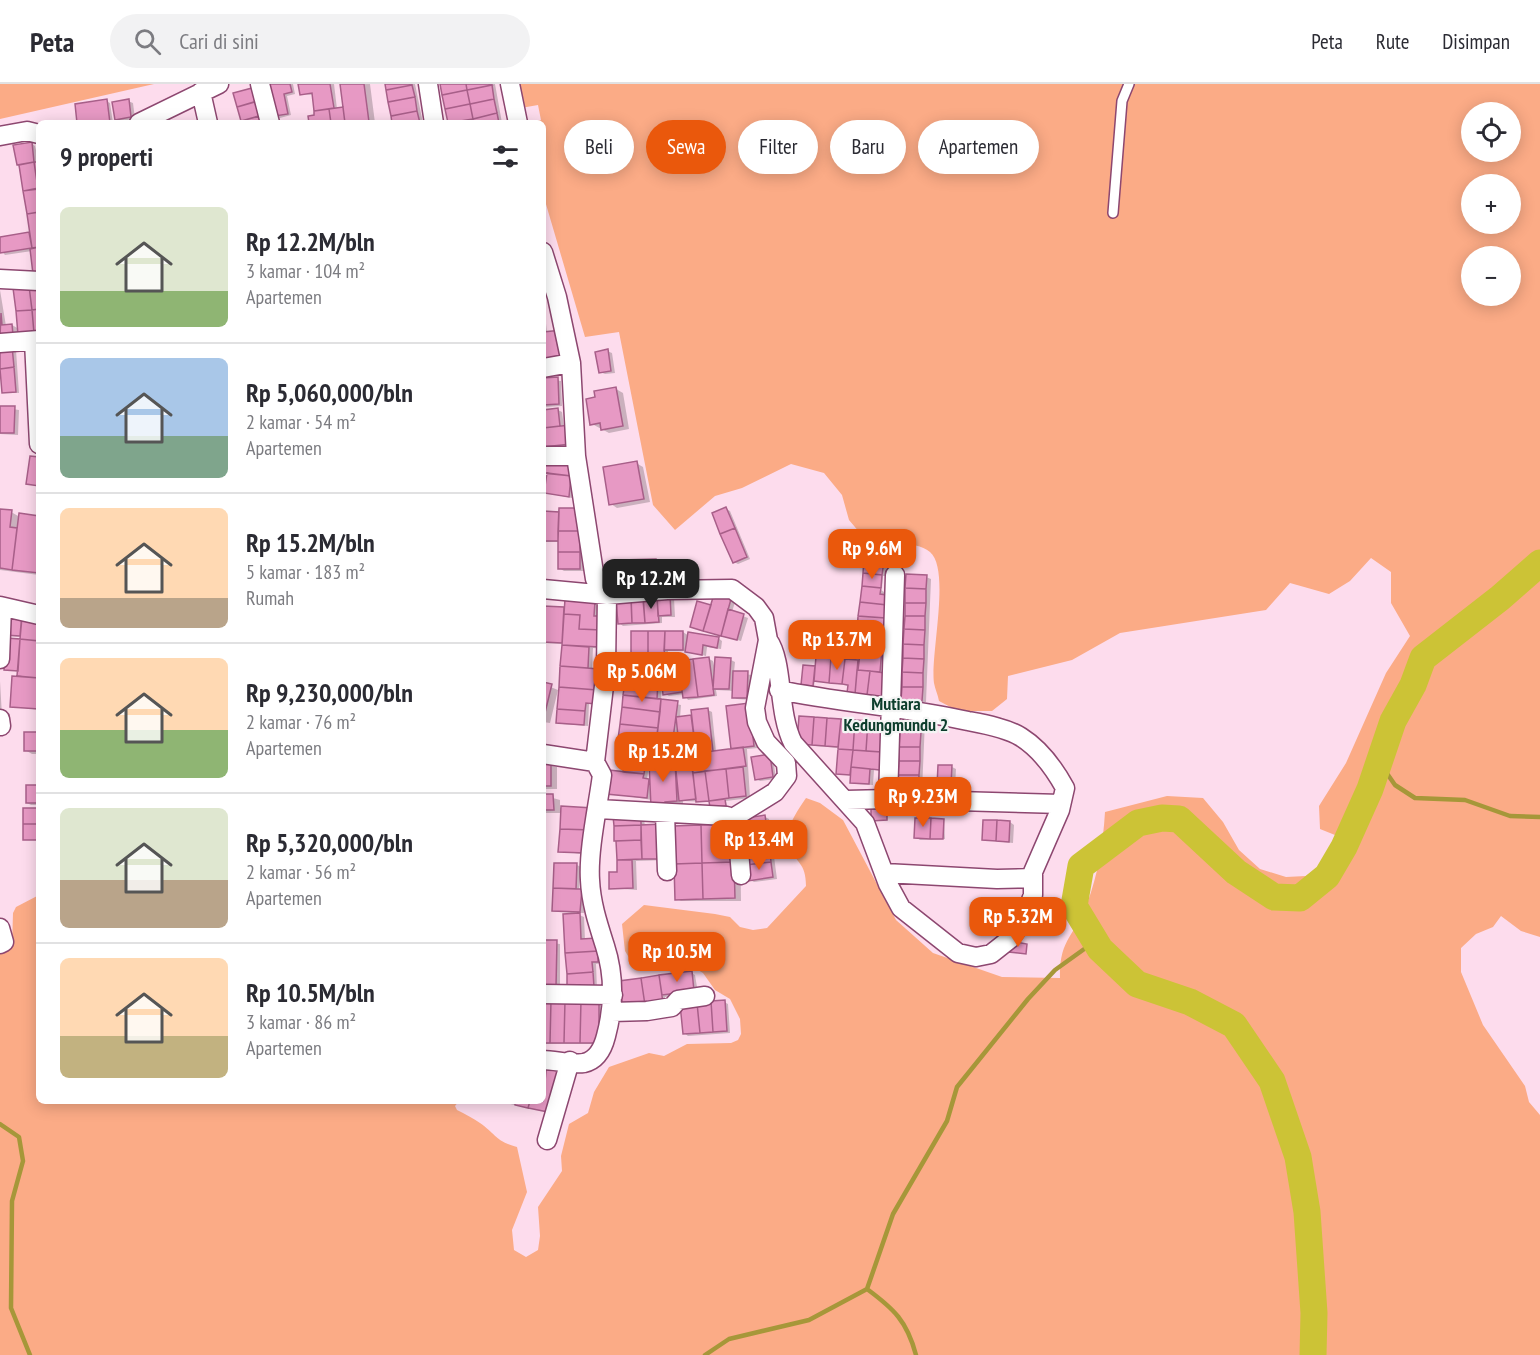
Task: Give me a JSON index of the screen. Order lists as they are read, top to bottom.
{
  "districts": ["Mutiara Kedungmundu 2"],
  "page": {
    "header": "Peta",
    "search": "Cari di sini",
    "nav": ["Peta", "Rute", "Disimpan"],
    "map_buttons": ["+", "−"],
    "chip": [
      "Beli",
      "Sewa",
      "Filter",
      "Baru",
      "Apartemen"
    ],
    "heading": "9 properti",
    "list": [
      {
        "name": "Rp 12.2M/bln",
        "note": "3 kamar · 104 m² · Apartemen"
      },
      {
        "name": "Rp 5,060,000/bln",
        "note": "2 kamar · 54 m² · Apartemen"
      },
      {
        "name": "Rp 15.2M/bln",
        "note": "5 kamar · 183 m² · Rumah"
      },
      {
        "name": "Rp 9,230,000/bln",
        "note": "2 kamar · 76 m² · Apartemen"
      },
      {
        "name": "Rp 5,320,000/bln",
        "note": "2 kamar · 56 m² · Apartemen"
      },
      {
        "name": "Rp 10.5M/bln",
        "note": "3 kamar · 86 m² · Apartemen"
      }
    ],
    "price": [
      "Rp 9.6M",
      "Rp 12.2M",
      "Rp 13.7M",
      "Rp 5.06M",
      "Rp 15.2M",
      "Rp 9.23M",
      "Rp 13.4M",
      "Rp 5.32M",
      "Rp 10.5M"
    ]
  }
}
